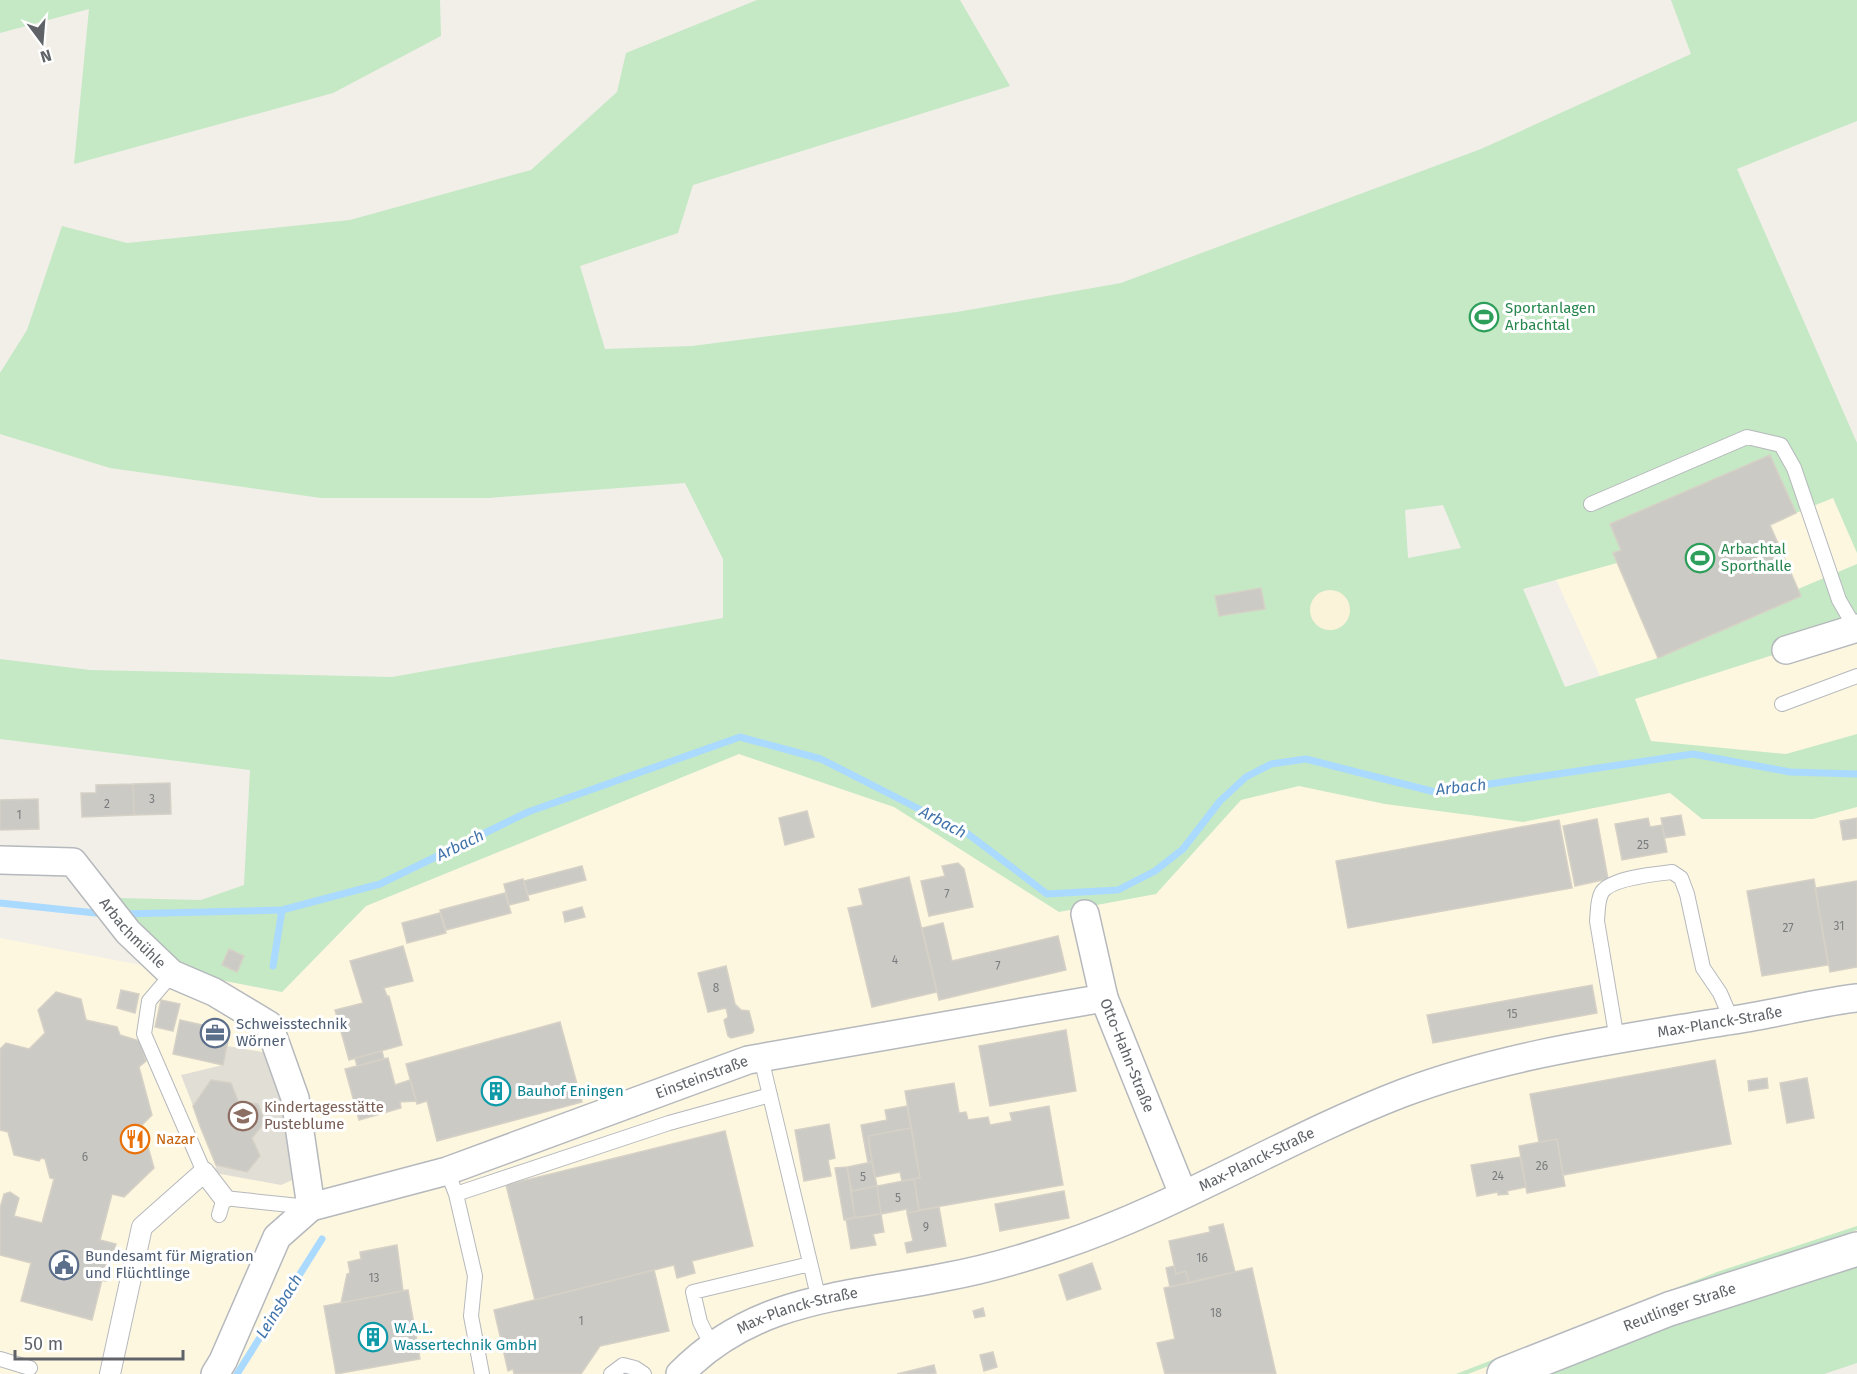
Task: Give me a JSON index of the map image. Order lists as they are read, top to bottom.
{
  "streets": {
    "main road": ["Reutlinger Straße"],
    "street": [
      "Arbachmühle",
      "Max-Planck-Straße",
      "Otto-Hahn-Straße",
      "Einsteinstraße"
    ]
  },
  "crossings": [
    ["Arbachmühle", "Einsteinstraße"],
    ["Max-Planck-Straße", "Otto-Hahn-Straße"],
    ["Otto-Hahn-Straße", "Einsteinstraße"]
  ],
  "water": ["Arbach", "Leinsbach"],
  "places": {
    "sports": ["Sportanlagen Arbachtal", "Arbachtal Sporthalle"],
    "office": ["Schweisstechnik Wörner"],
    "building": ["Bauhof Eningen", "W.A.L. Wassertechnik GmbH"],
    "school or university": ["Kindertagesstätte Pusteblume"],
    "restaurant": ["Nazar"],
    "public building": ["Bundesamt für Migration und Flüchtlinge"]
  },
  "house_numbers": [
    "3",
    "2",
    "1",
    "25",
    "7",
    "31",
    "27",
    "4",
    "7",
    "8",
    "15",
    "6",
    "26",
    "24",
    "5",
    "5",
    "9",
    "16",
    "13",
    "18",
    "1"
  ],
  "scale_bar": "50 m",
  "north": "bottom"
}
